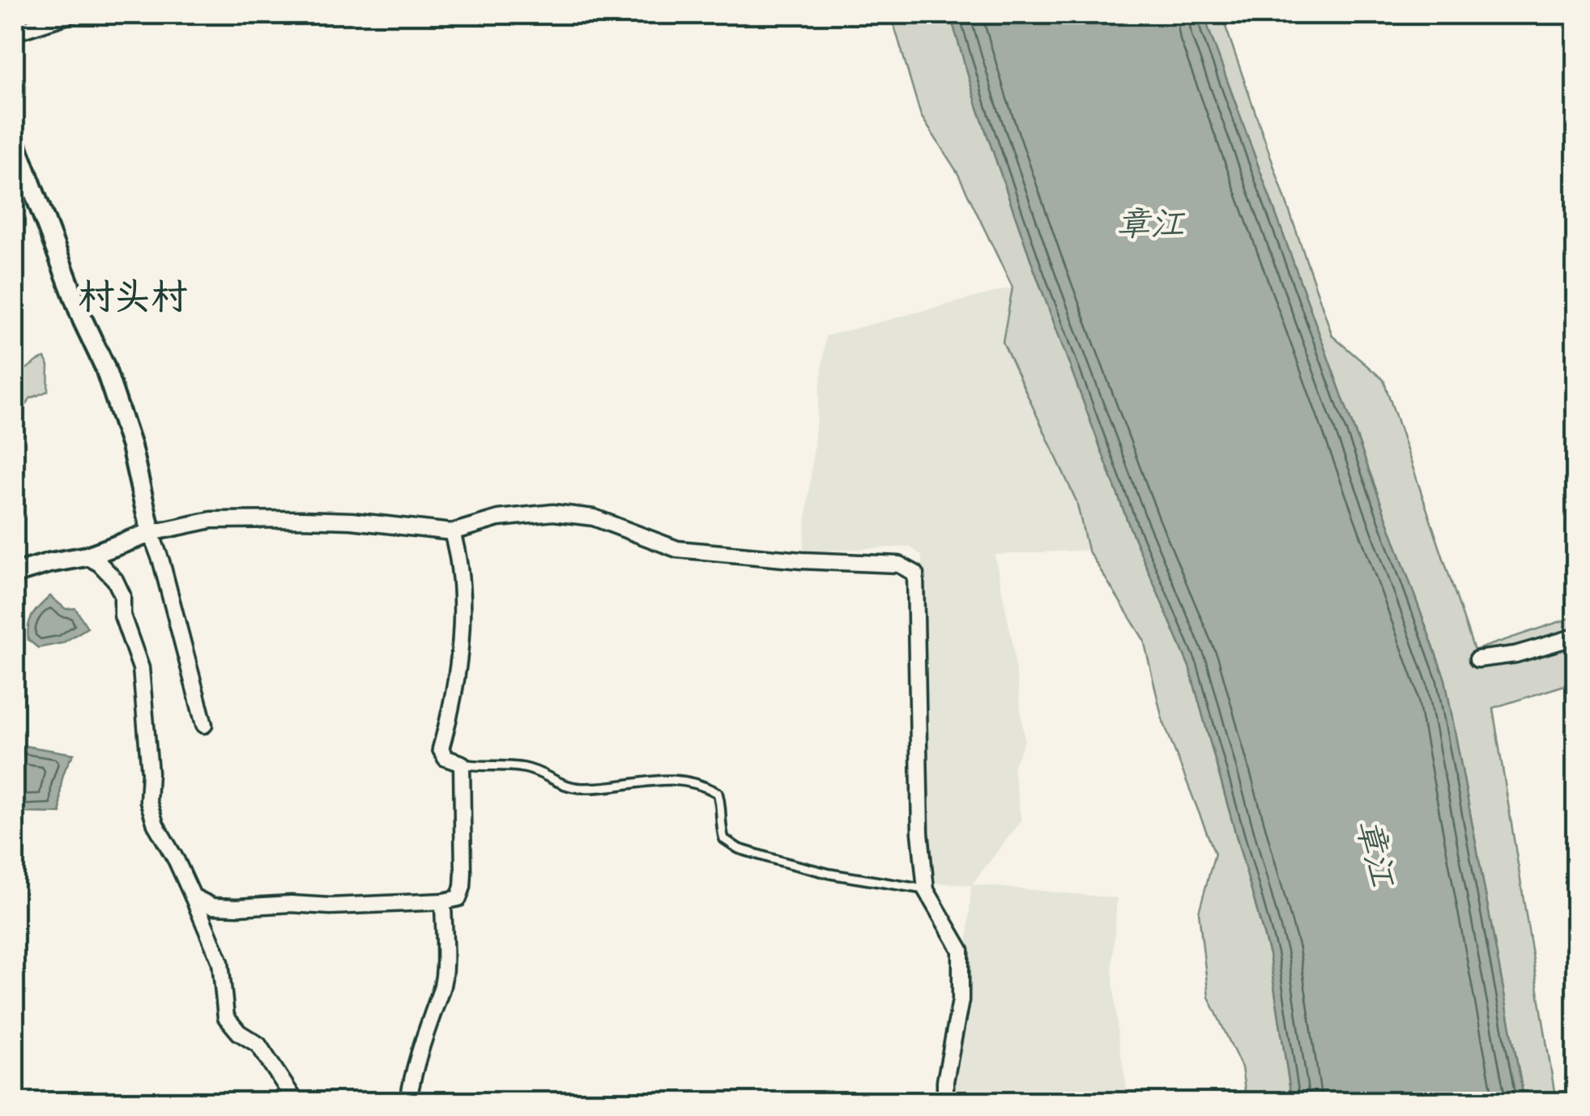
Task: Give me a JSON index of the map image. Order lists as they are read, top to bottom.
{
  "districts": ["村头村"],
  "water": ["章江"]
}
